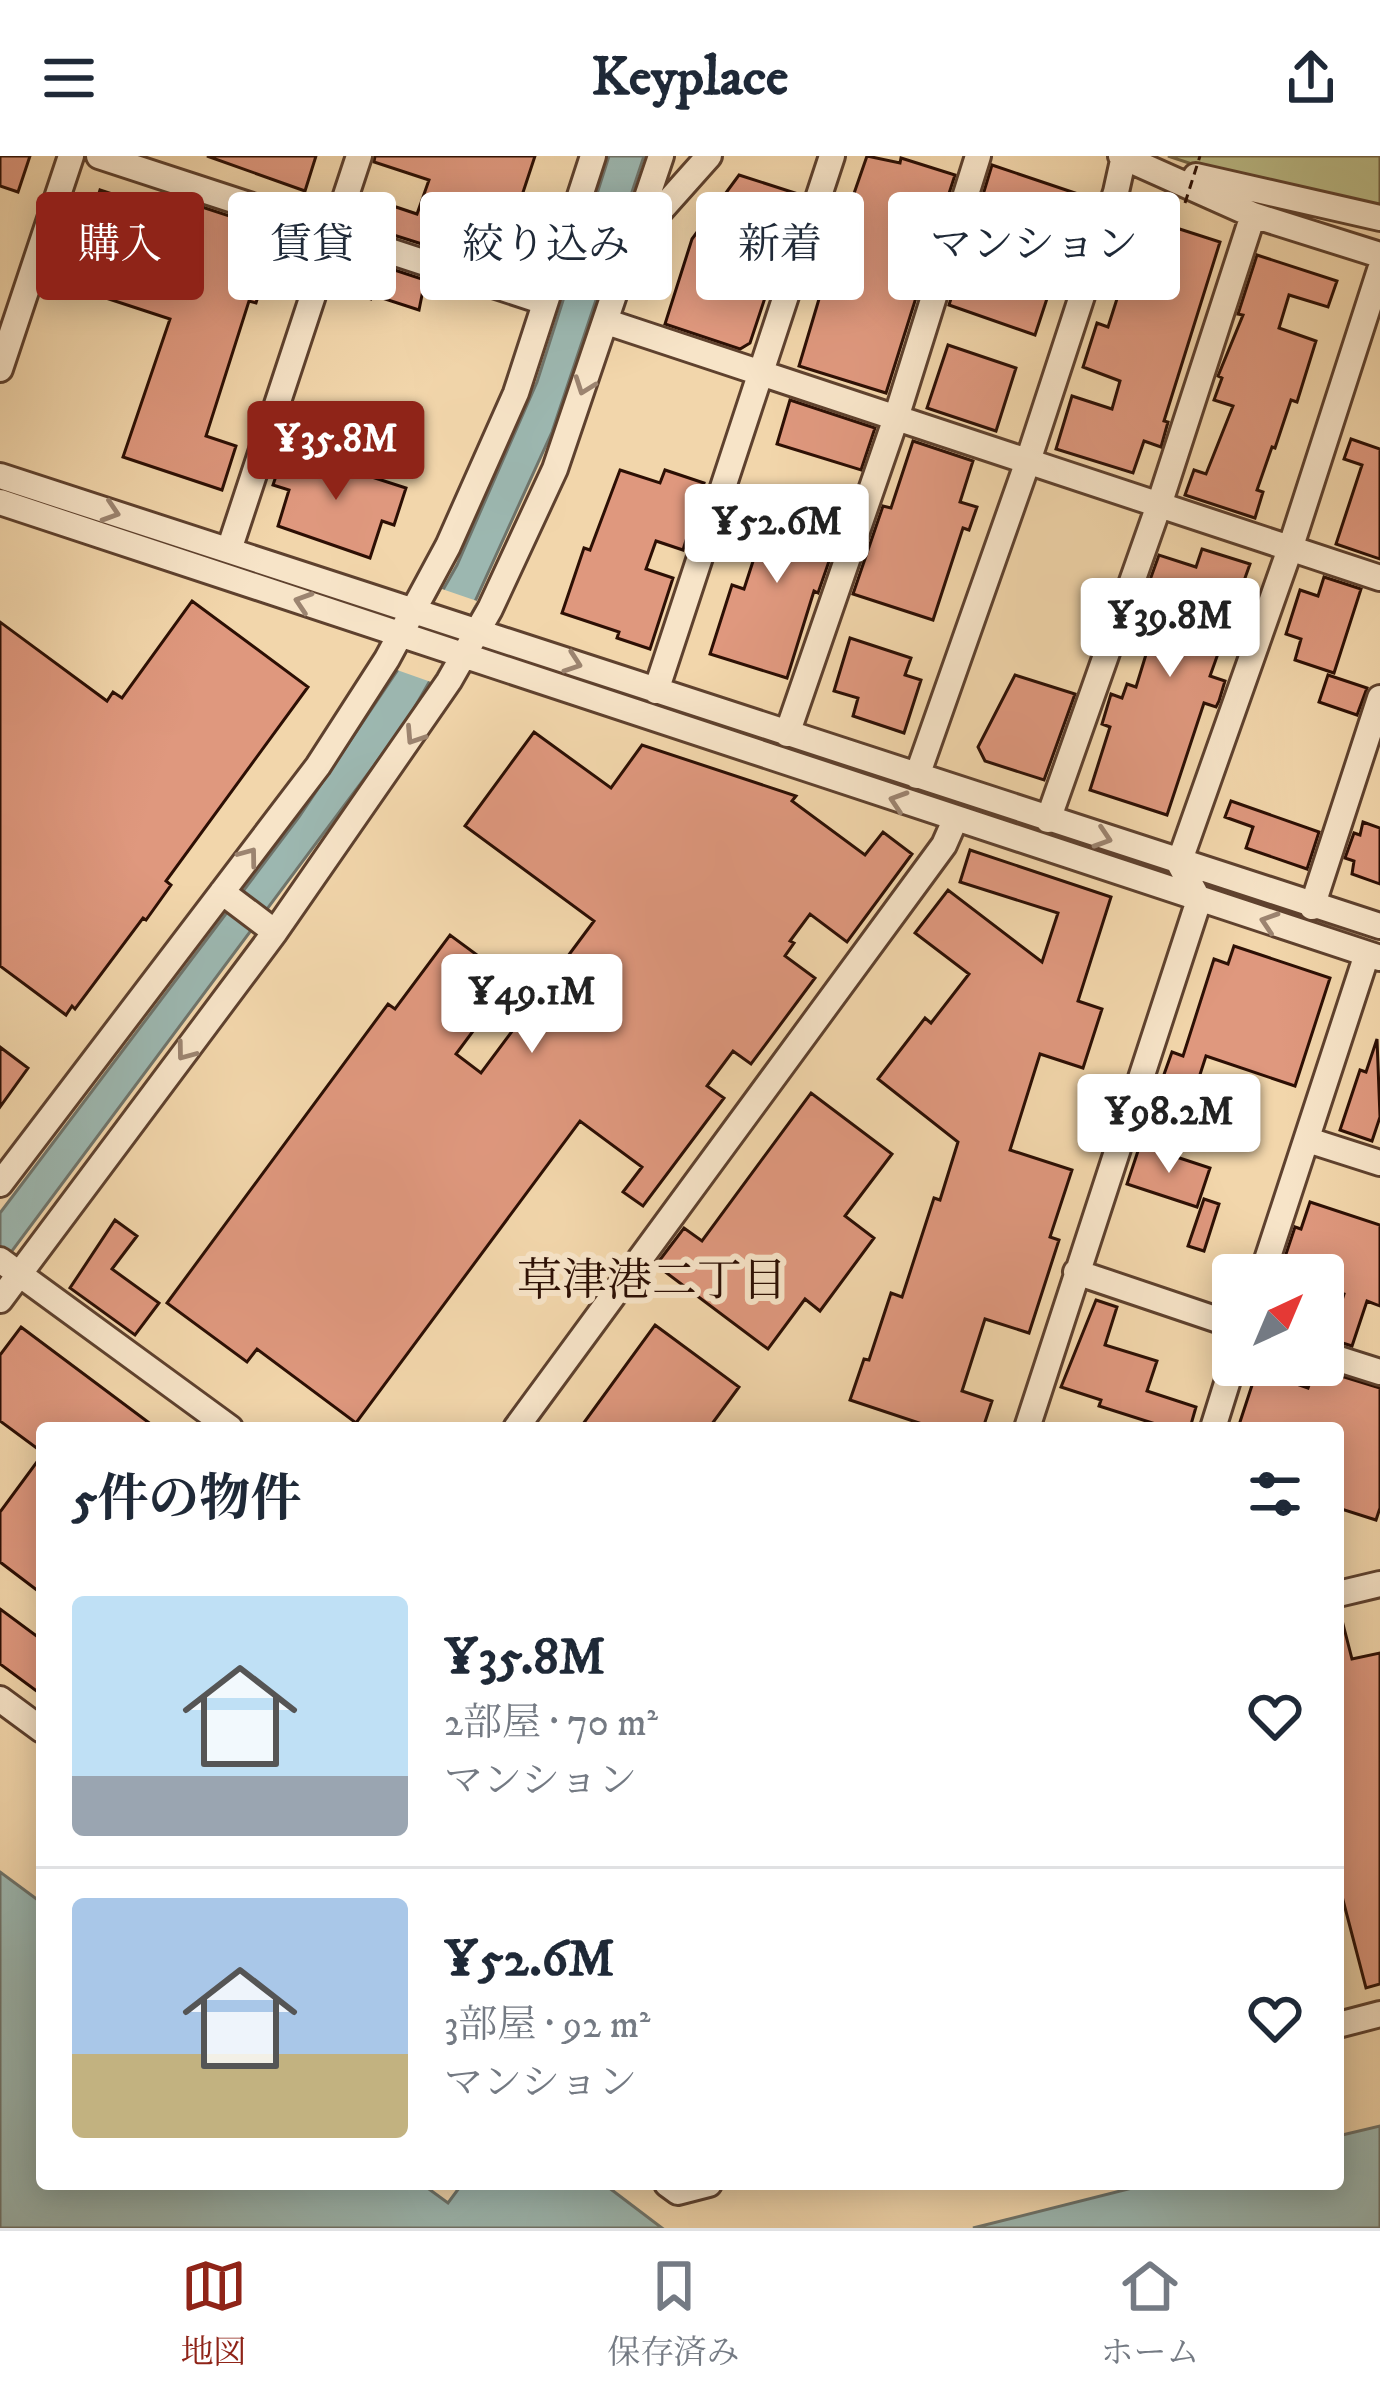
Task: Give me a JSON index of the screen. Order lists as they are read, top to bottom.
{
  "districts": ["草津港二丁目"],
  "north": "top right",
  "page": {
    "header": "Keyplace",
    "chip": [
      "購入",
      "賃貸",
      "絞り込み",
      "新着",
      "マンション"
    ],
    "price": [
      "¥35.8M",
      "¥52.6M",
      "¥39.8M",
      "¥49.1M",
      "¥98.2M"
    ],
    "heading": "5件の物件",
    "list": [
      {
        "name": "¥35.8M",
        "note": "2部屋 · 70 m² · マンション"
      },
      {
        "name": "¥52.6M",
        "note": "3部屋 · 92 m² · マンション"
      }
    ],
    "tabs": ["地図", "保存済み", "ホーム"]
  }
}
